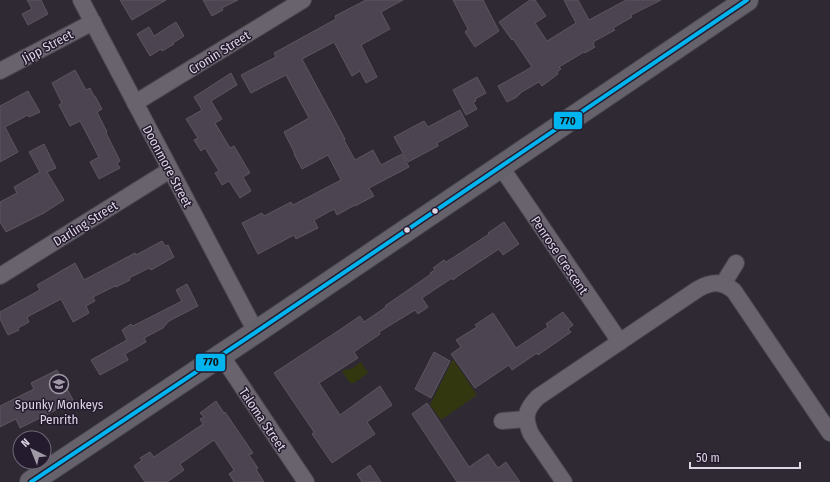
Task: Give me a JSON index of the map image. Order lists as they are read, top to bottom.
{
  "streets": {
    "street": [
      "Jipp Street",
      "Cronin Street",
      "Doonmore Street",
      "Darling Street",
      "Penrose Crescent",
      "Taloma Street"
    ]
  },
  "crossings": [
    ["Jipp Street", "Doonmore Street"],
    ["Cronin Street", "Doonmore Street"],
    ["Doonmore Street", "Darling Street"]
  ],
  "places": {
    "school or university": ["Spunky Monkeys Penrith"]
  },
  "lines": ["transit line 770"],
  "scale_bar": "50 m",
  "north": "top left"
}
